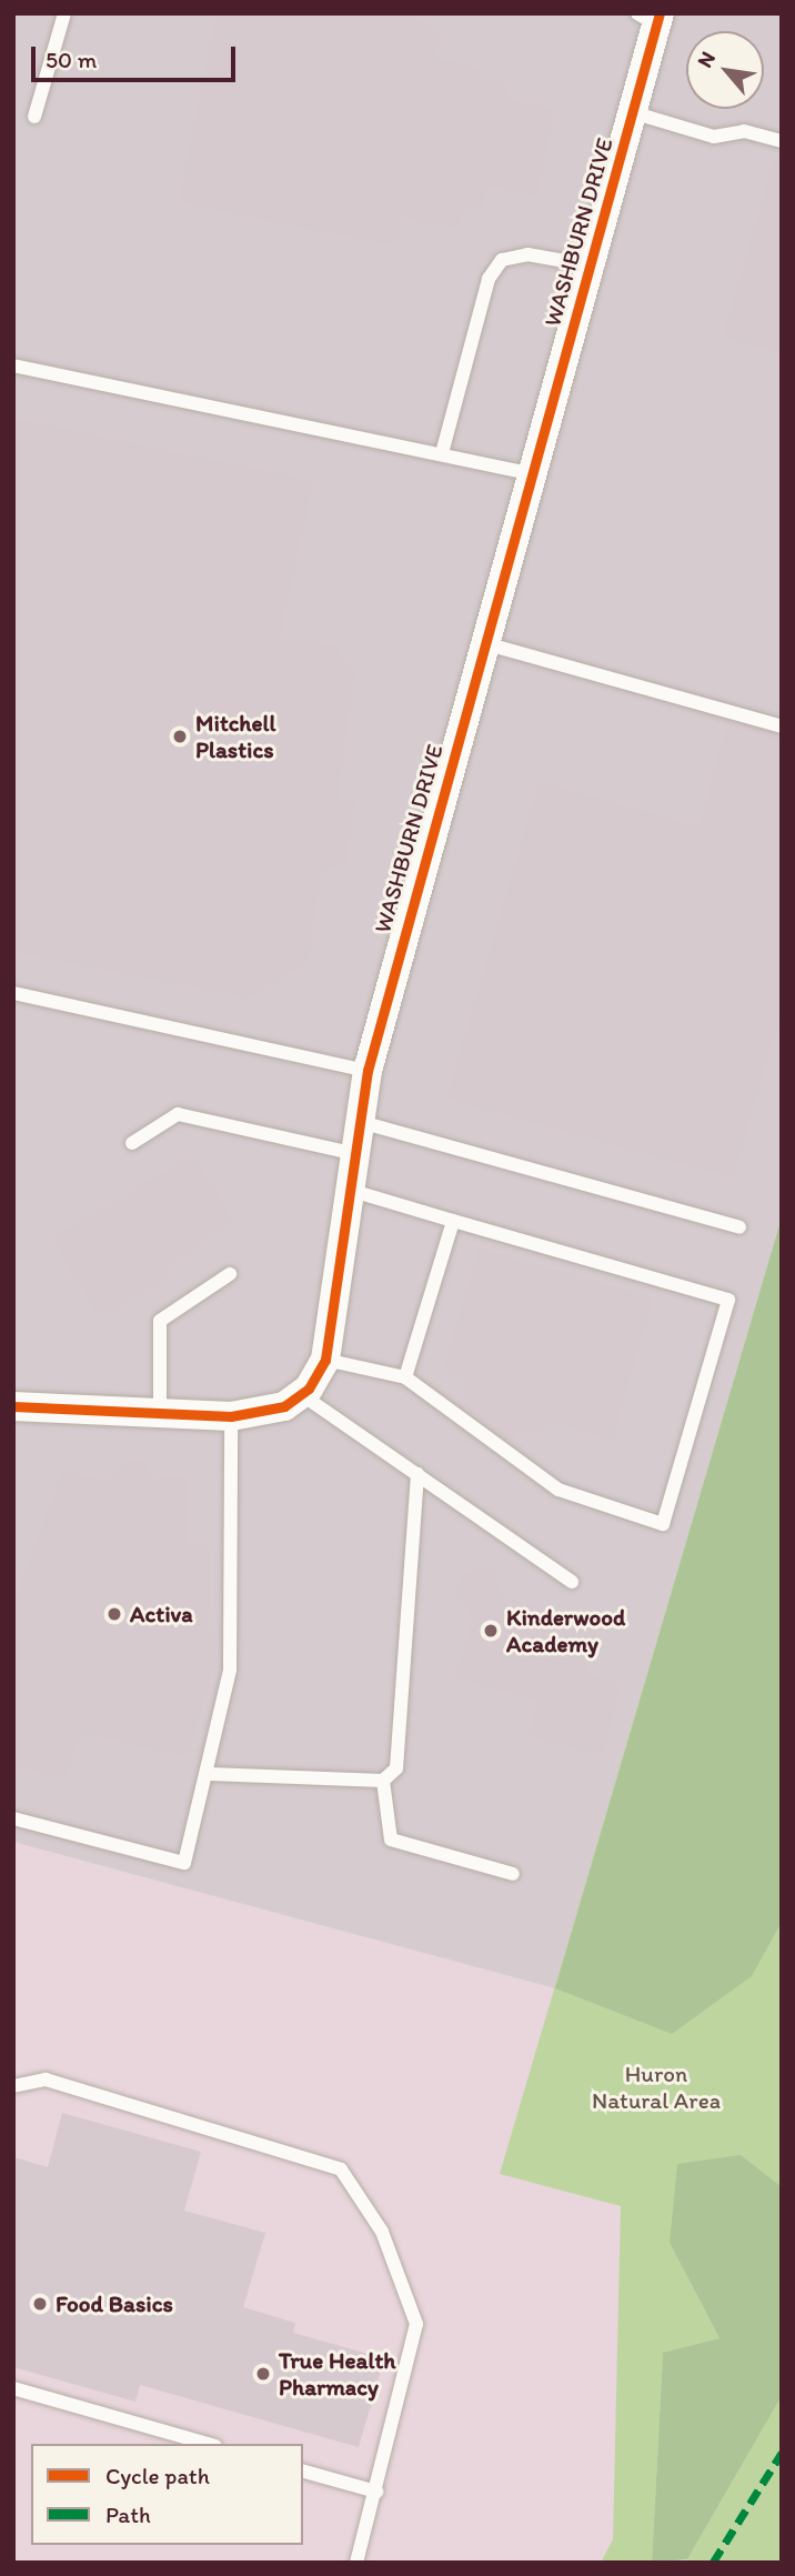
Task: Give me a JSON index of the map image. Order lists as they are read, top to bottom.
{
  "streets": {
    "street": ["WASHBURN DRIVE"]
  },
  "parks": ["Huron Natural Area"],
  "places": [
    "Mitchell Plastics",
    "Activa",
    "Kinderwood Academy",
    "Food Basics",
    "True Health Pharmacy"
  ],
  "legend": ["Cycle path", "Path"],
  "scale_bar": "50 m",
  "north": "top left"
}
